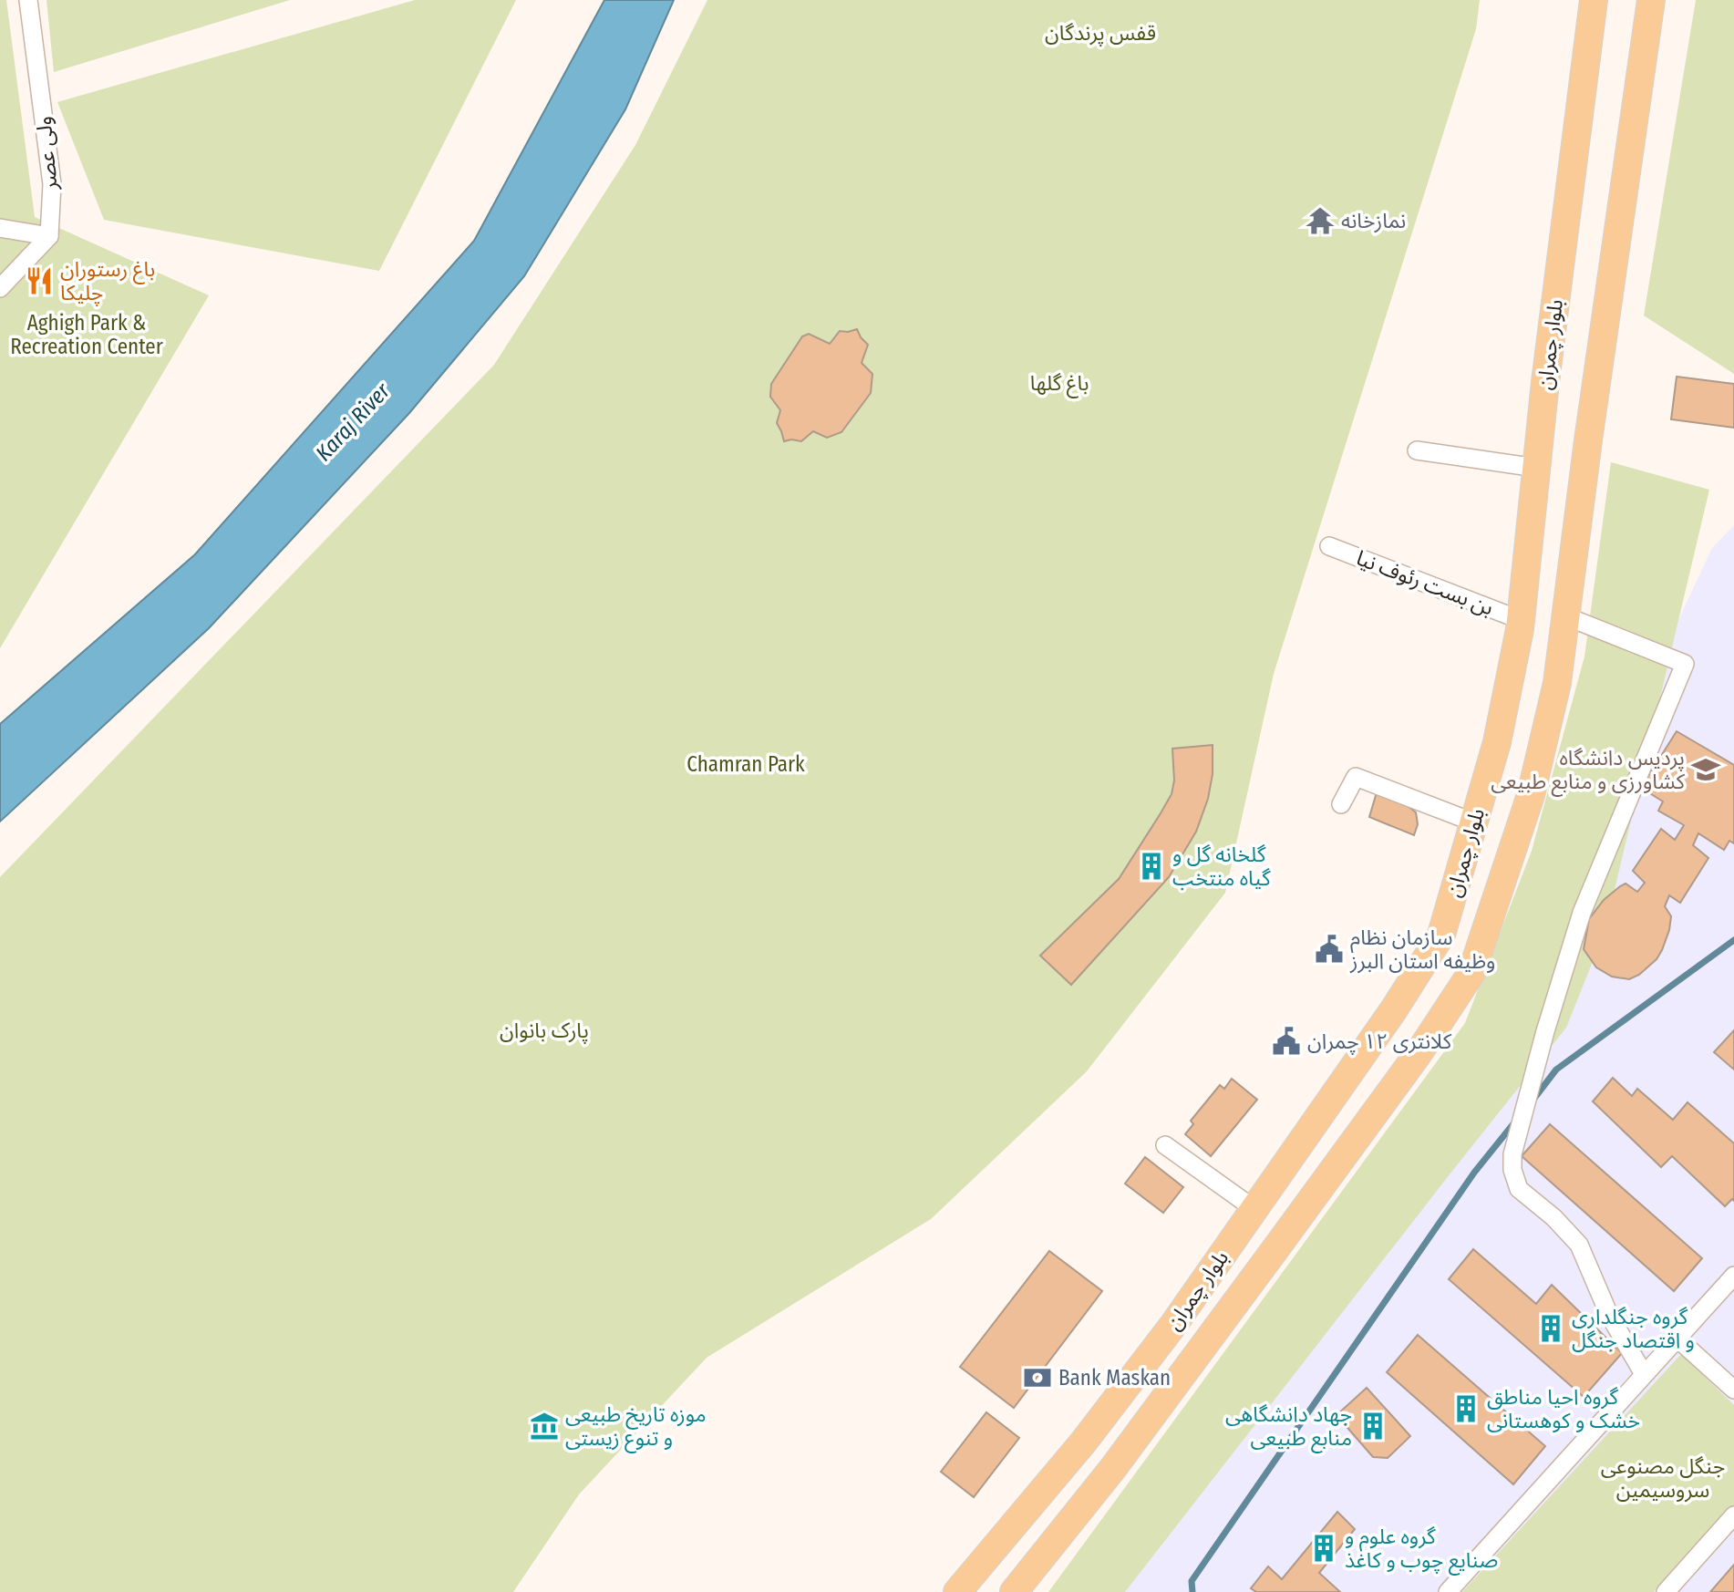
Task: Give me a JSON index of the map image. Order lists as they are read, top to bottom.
{
  "streets": {
    "main road": ["بلوار چمران"],
    "street": ["ولی عصر", "بن بست رئوف نیا"]
  },
  "crossings": [
    ["بلوار چمران", "بن بست رئوف نیا"]
  ],
  "water": ["Karaj River"],
  "parks": [
    "قفس پرندگان",
    "Aghigh Park & Recreation Center",
    "باغ گلها",
    "Chamran Park",
    "پارک بانوان",
    "جنگل مصنوعی سروسیمین"
  ],
  "places": {
    "temple": ["نمازخانه"],
    "restaurant": ["باغ رستوران چلیکا"],
    "school or university": ["پردیس دانشگاه کشاورزی و منابع طبیعی"],
    "building": [
      "گلخانه گل و گیاه منتخب",
      "گروه جنگلداری و اقتصاد جنگل",
      "گروه احیا مناطق خشک و کوهستانی",
      "جهاد دانشگاهی منابع طبیعی",
      "گروه علوم و صنایع چوب و کاغذ"
    ],
    "public building": ["سازمان نظام وظیفه استان البرز", "کلانتری ۱۲ چمران"],
    "bank": ["Bank Maskan"],
    "museum": ["موزه تاریخ طبیعی و تنوع زیستی"]
  }
}
